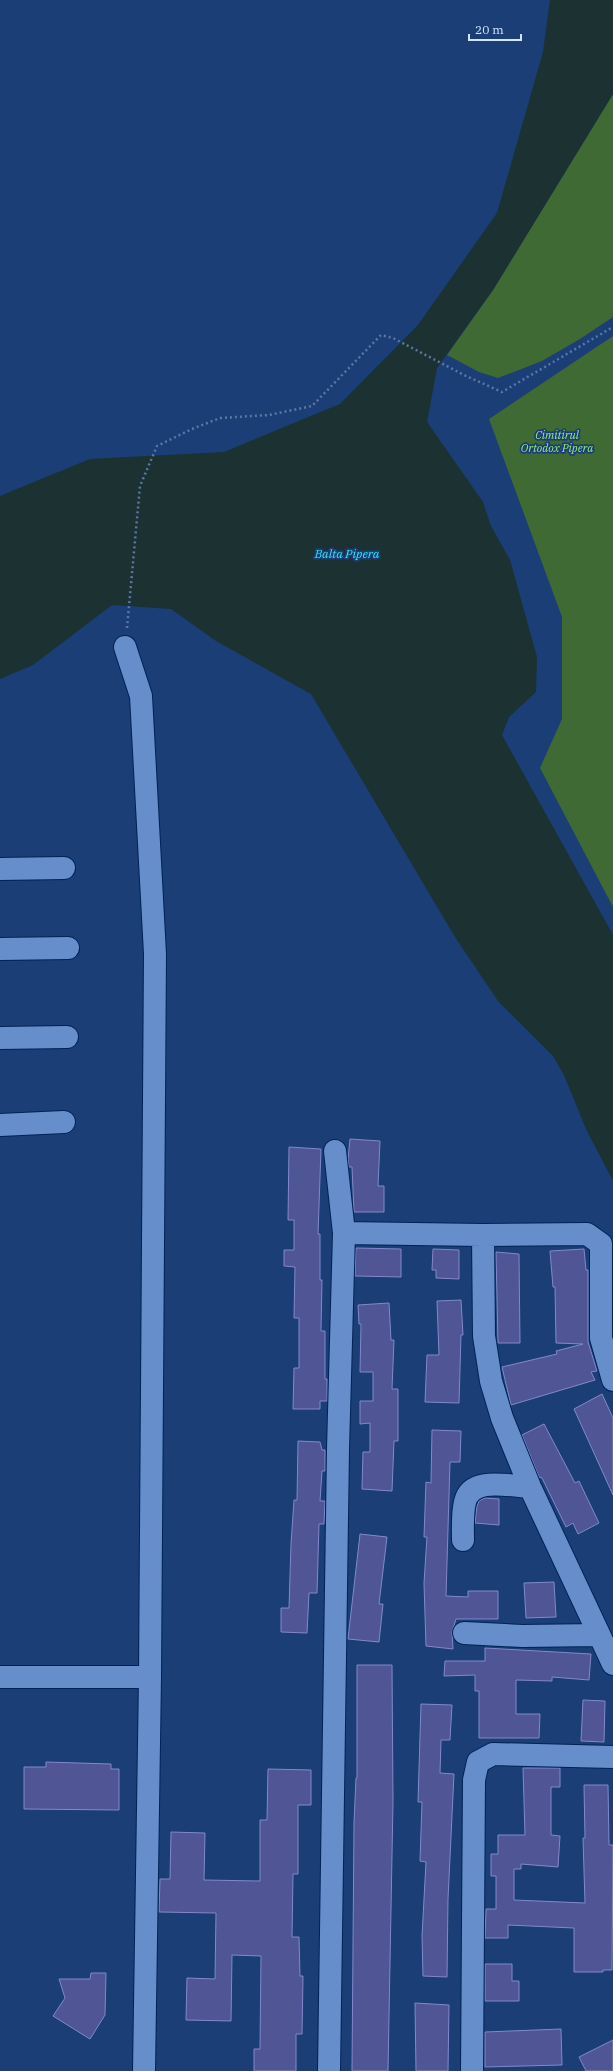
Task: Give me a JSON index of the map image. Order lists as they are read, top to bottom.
{
  "water": ["Balta Pipera"],
  "parks": ["Cimitirul Ortodox Pipera"],
  "scale_bar": "20 m"
}
